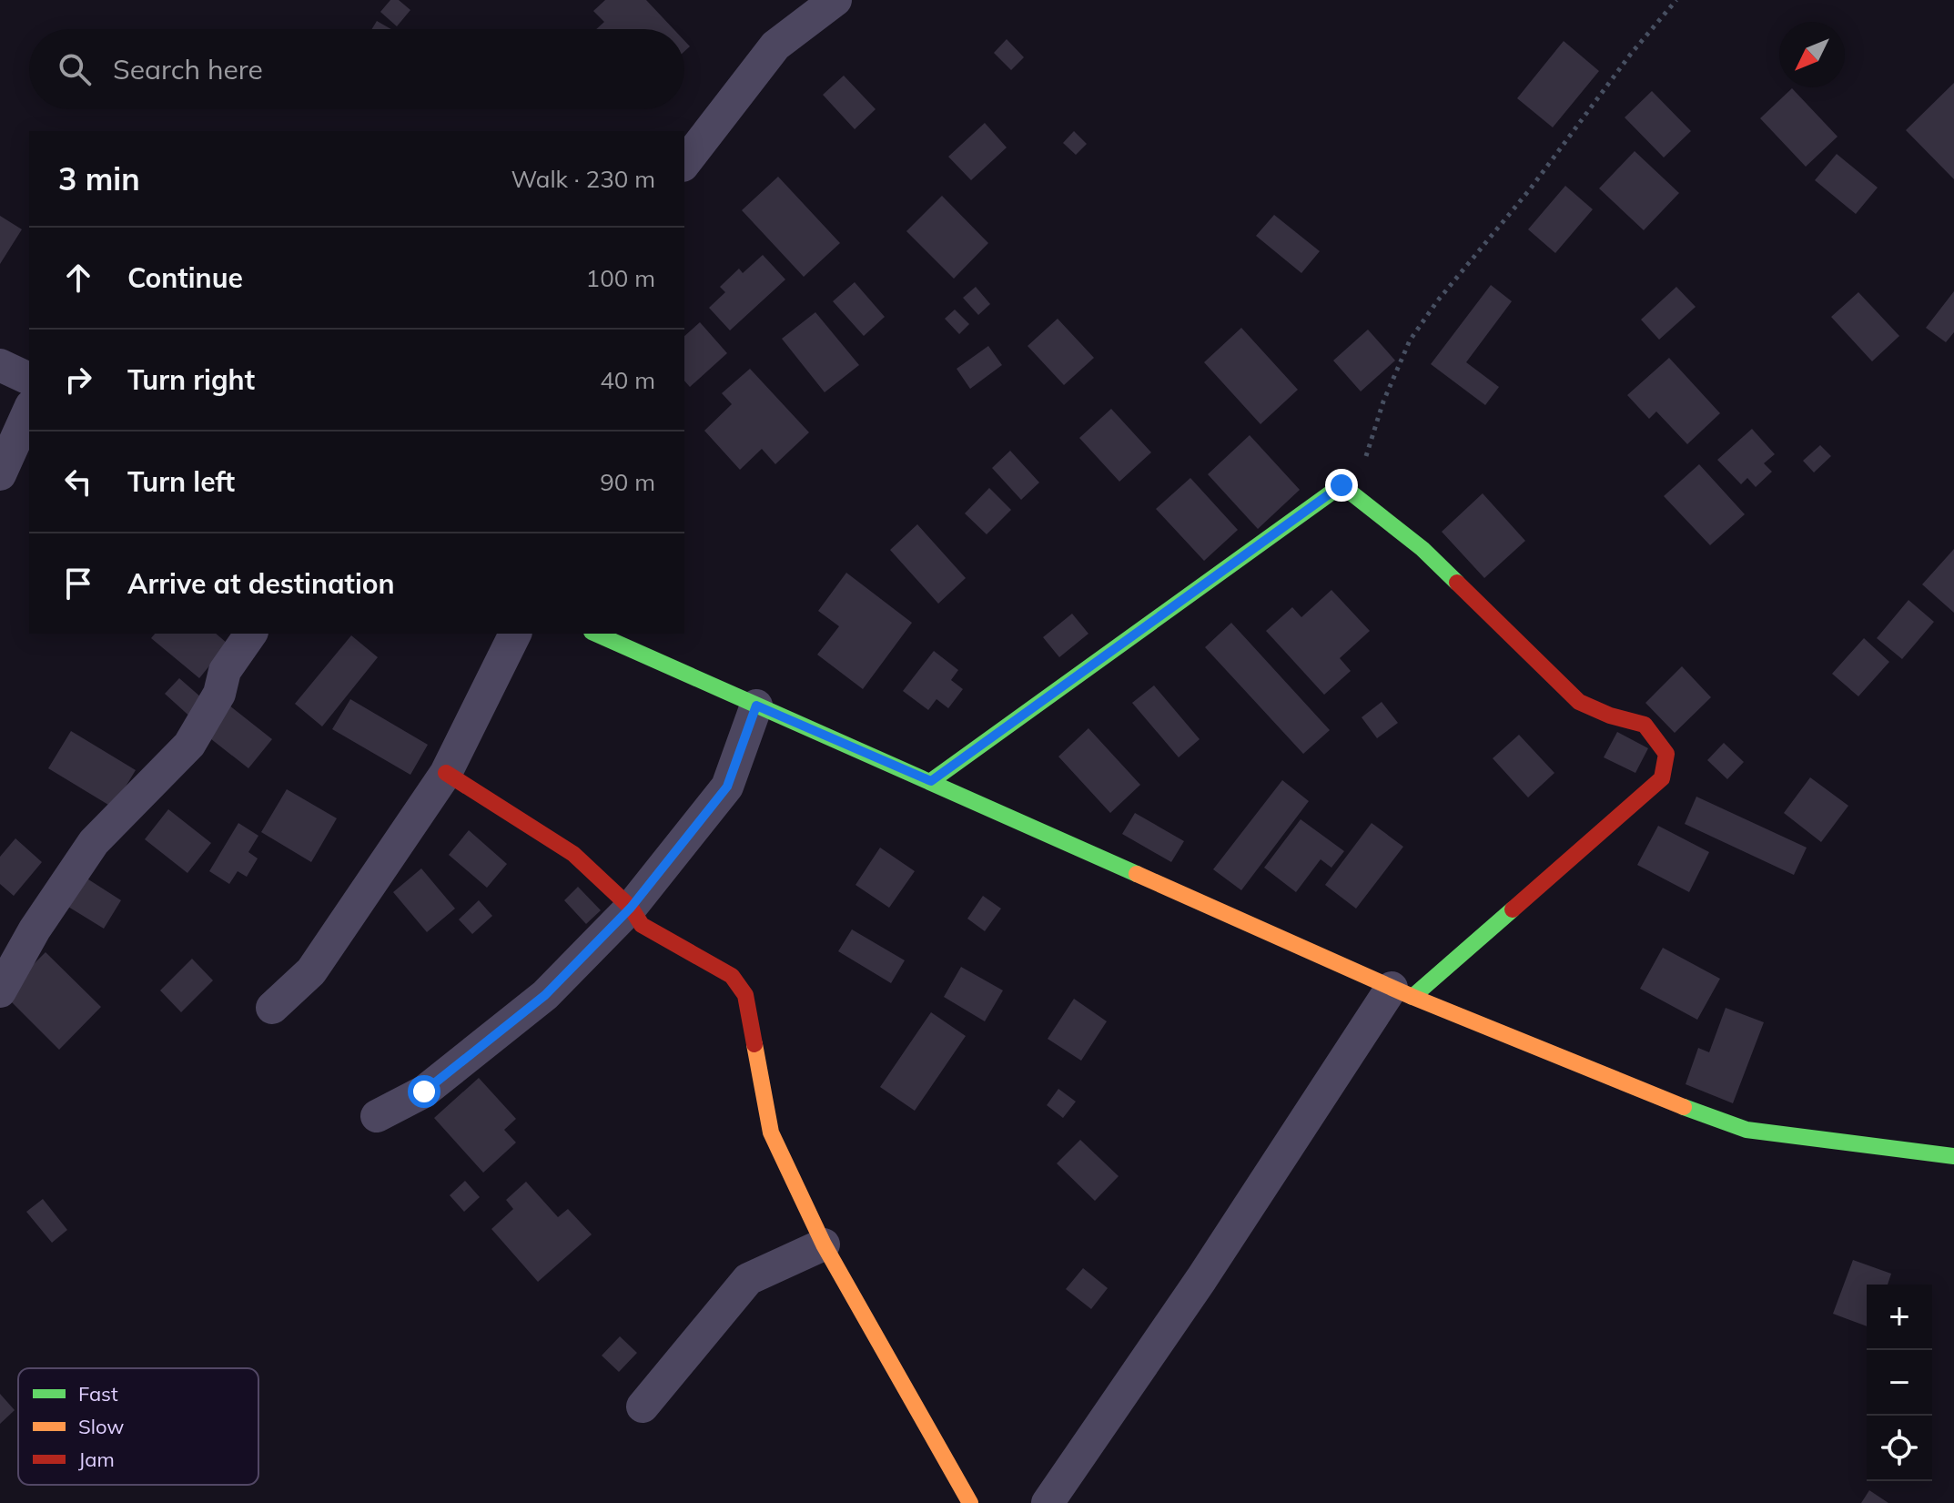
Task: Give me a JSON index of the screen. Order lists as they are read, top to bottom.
{
  "legend": ["Fast", "Slow", "Jam"],
  "north": "bottom left",
  "page": {
    "search": "Search here",
    "heading": ["3 min", "Walk · 230 m"],
    "list": [
      ["Continue", "100 m"],
      ["Turn right", "40 m"],
      ["Turn left", "90 m"],
      "Arrive at destination"
    ],
    "map_buttons": ["+", "−"]
  }
}
